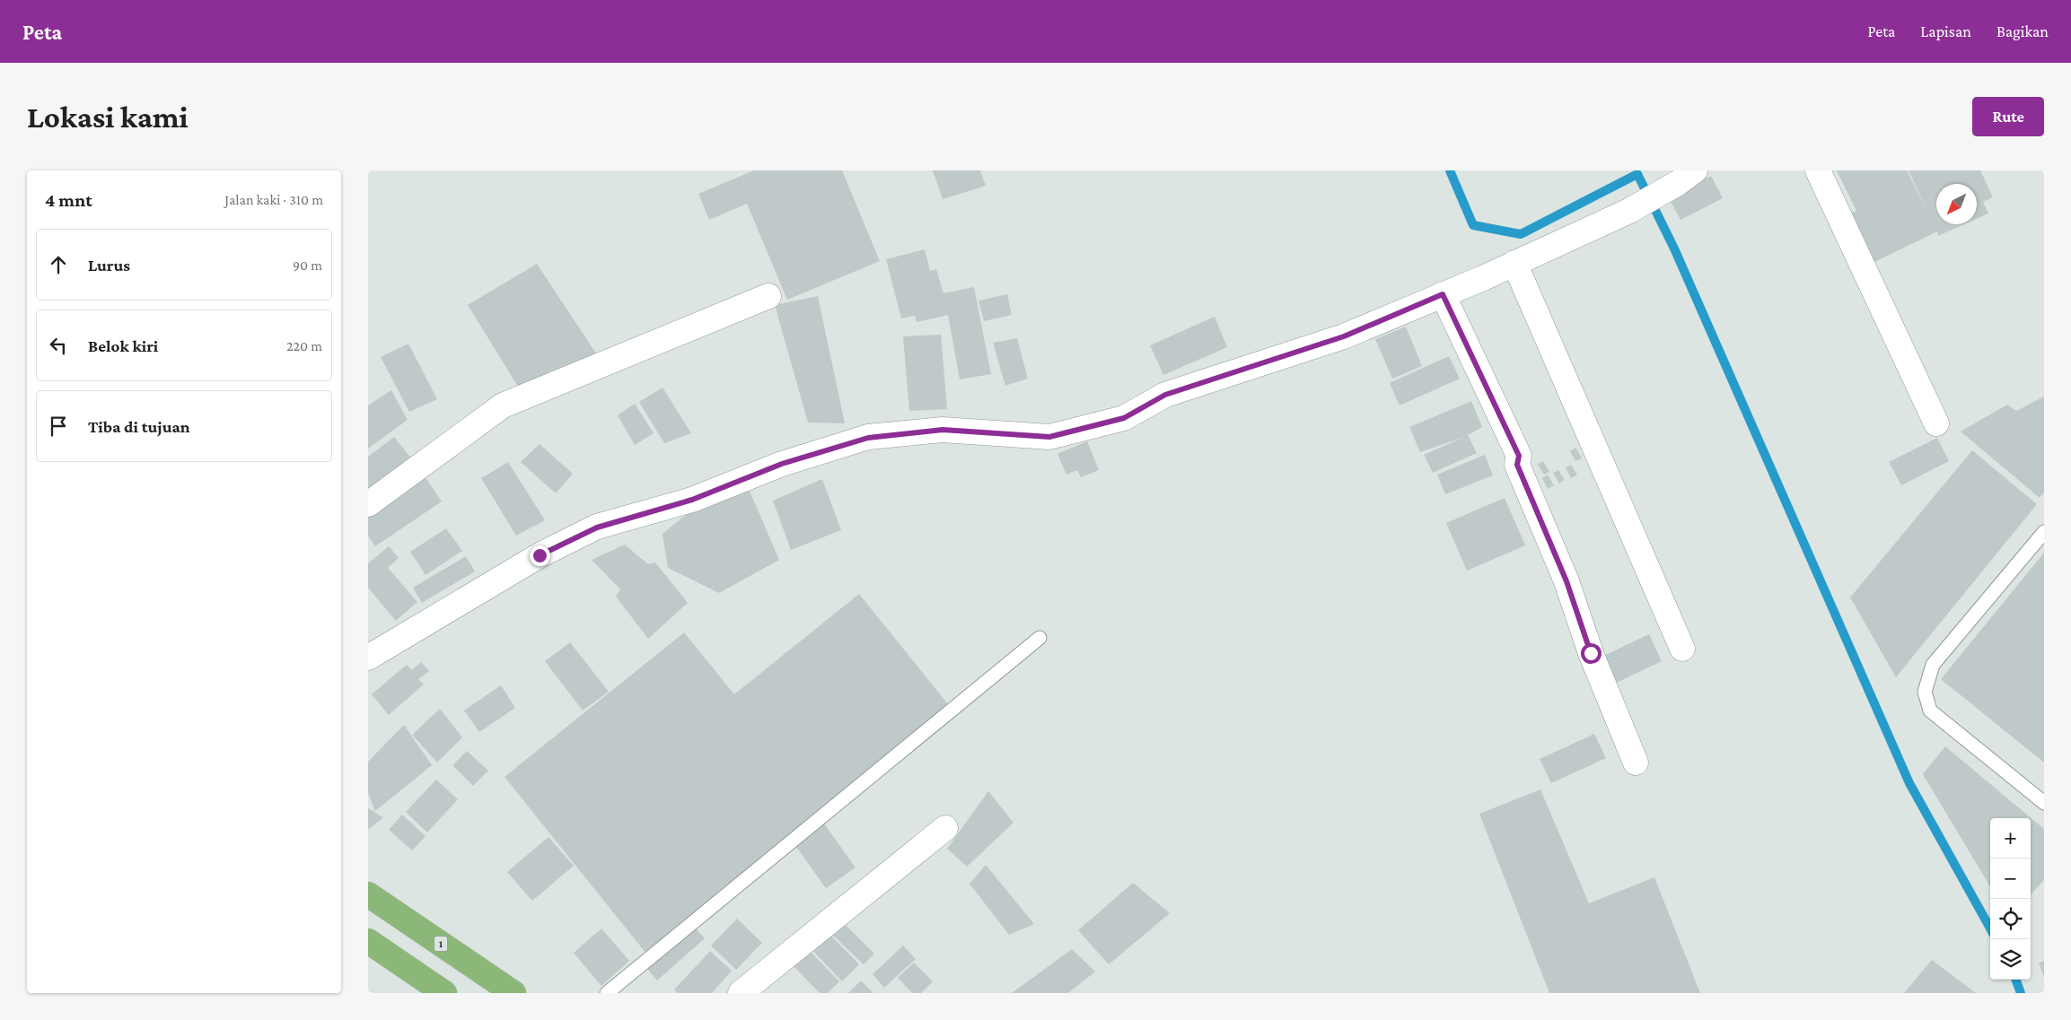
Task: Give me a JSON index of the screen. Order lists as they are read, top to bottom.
{
  "streets": {
    "highway": ["1"]
  },
  "north": "bottom left",
  "page": {
    "header": "Peta",
    "nav": ["Peta", "Lapisan", "Bagikan"],
    "buttons": "Rute",
    "title": "Lokasi kami",
    "heading": ["4 mnt", "Jalan kaki · 310 m"],
    "list": [
      ["Lurus", "90 m"],
      ["Belok kiri", "220 m"],
      "Tiba di tujuan"
    ],
    "map_buttons": ["+", "−"]
  }
}
